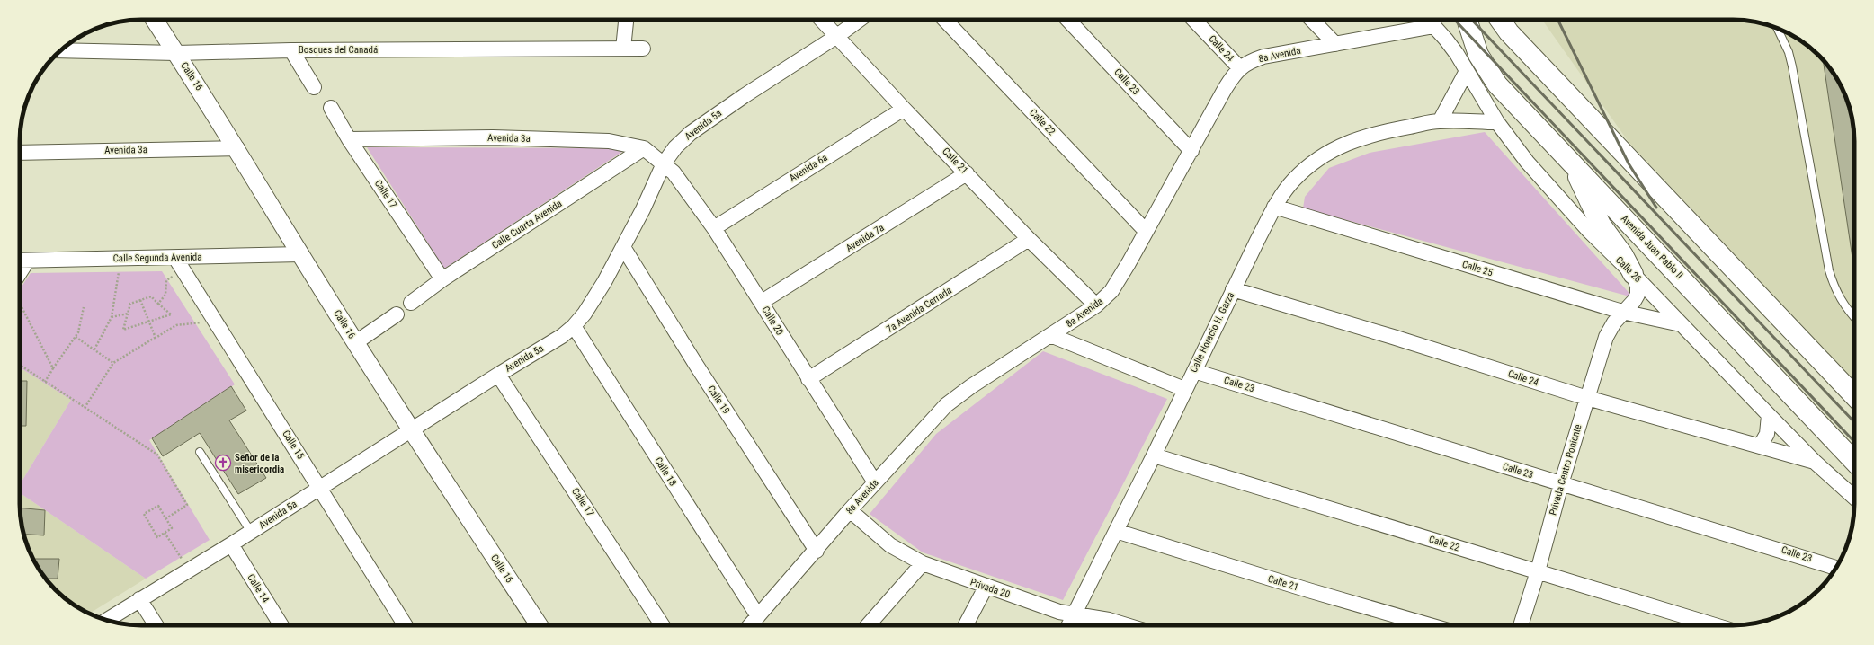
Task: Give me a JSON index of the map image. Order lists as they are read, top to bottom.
{
  "streets": {
    "main road": ["Avenida Juan Pablo II"],
    "street": [
      "Calle 24",
      "Bosques del Canadá",
      "8a Avenida",
      "Calle 16",
      "Calle 23",
      "Calle 22",
      "Avenida 5a",
      "Avenida 3a",
      "Calle 21",
      "Avenida 6a",
      "Calle 17",
      "Calle Cuarta Avenida",
      "Avenida 7a",
      "Calle Segunda Avenida",
      "Calle 25",
      "Calle 26",
      "7a Avenida Cerrada",
      "Calle 20",
      "Calle Horacio H. Garza",
      "Calle 19",
      "Calle 15",
      "Privada Centro Poniente",
      "Calle 18",
      "Calle 14",
      "Privada 20"
    ]
  },
  "crossings": [
    ["Calle 24", "8a Avenida"],
    ["Calle 24", "Calle 26"],
    ["Calle 24", "Calle Horacio H. Garza"],
    ["Calle 24", "Privada Centro Poniente"],
    ["Bosques del Canadá", "Calle 16"],
    ["8a Avenida", "Calle 23"],
    ["8a Avenida", "Calle 22"],
    ["8a Avenida", "Calle 21"],
    ["8a Avenida", "Calle 26"],
    ["8a Avenida", "Calle 20"],
    ["8a Avenida", "Calle 19"],
    ["8a Avenida", "Calle 18"],
    ["8a Avenida", "Privada 20"],
    ["Calle 16", "Avenida 5a"],
    ["Calle 16", "Avenida 3a"],
    ["Calle 16", "Calle Segunda Avenida"],
    ["Calle 23", "Calle Horacio H. Garza"],
    ["Calle 23", "Privada Centro Poniente"],
    ["Calle 22", "Calle Horacio H. Garza"],
    ["Calle 22", "Privada Centro Poniente"],
    ["Avenida 5a", "Avenida 3a"],
    ["Avenida 5a", "Calle 21"],
    ["Avenida 5a", "Calle 17"],
    ["Avenida 5a", "Calle 20"],
    ["Avenida 5a", "Calle 19"],
    ["Avenida 5a", "Calle 15"],
    ["Avenida 5a", "Calle 18"],
    ["Avenida 5a", "Calle 14"],
    ["Avenida 3a", "Calle 17"],
    ["Avenida 3a", "Calle Cuarta Avenida"],
    ["Avenida 3a", "Calle 20"],
    ["Calle 21", "Avenida 6a"],
    ["Calle 21", "Avenida 7a"],
    ["Calle 21", "7a Avenida Cerrada"],
    ["Calle 21", "Calle Horacio H. Garza"],
    ["Avenida 6a", "Calle 20"],
    ["Calle 17", "Calle Cuarta Avenida"],
    ["Avenida 7a", "Calle 20"],
    ["Calle Segunda Avenida", "Calle 15"],
    ["Calle 25", "Calle 26"],
    ["Calle 25", "Calle Horacio H. Garza"],
    ["Calle 25", "Privada Centro Poniente"],
    ["Calle 26", "Calle Horacio H. Garza"],
    ["Calle 26", "Privada Centro Poniente"],
    ["7a Avenida Cerrada", "Calle 20"],
    ["Calle Horacio H. Garza", "Privada 20"]
  ],
  "places": {
    "church": ["Señor de la misericordia"]
  }
}
